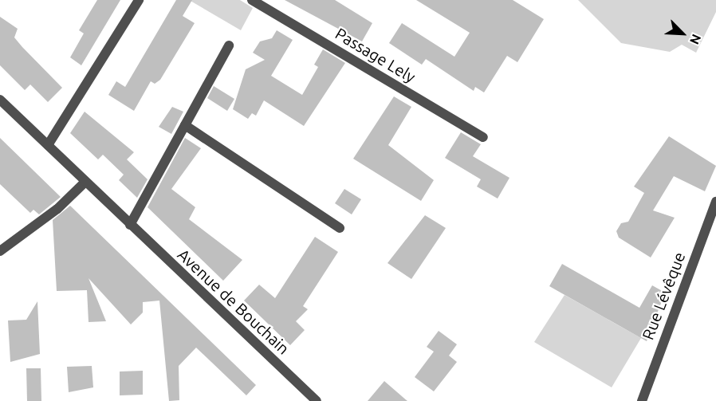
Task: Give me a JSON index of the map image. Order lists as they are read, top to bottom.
{
  "streets": {
    "street": ["Passage Lely", "Rue Lévêque", "Avenue de Bouchain"]
  },
  "north": "bottom right"
}
